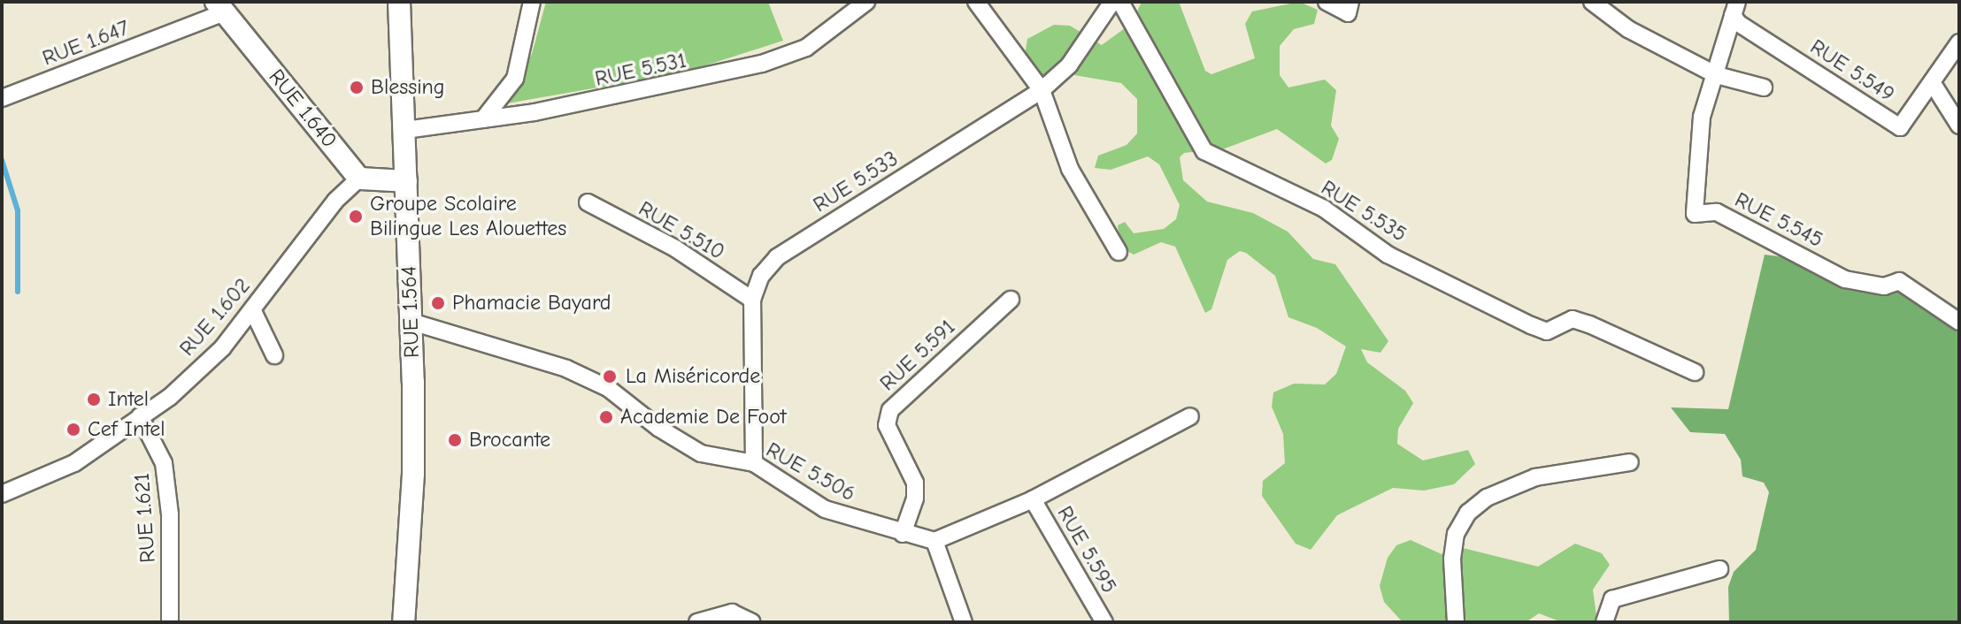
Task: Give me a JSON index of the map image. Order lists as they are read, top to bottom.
{
  "streets": {
    "main road": ["RUE 1.640", "RUE 1.564"],
    "street": [
      "RUE 1.647",
      "RUE 5.531",
      "RUE 5.549",
      "RUE 5.533",
      "RUE 5.535",
      "RUE 5.545",
      "RUE 5.510",
      "RUE 1.602",
      "RUE 5.591",
      "RUE 5.506",
      "RUE 1.621",
      "RUE 5.595"
    ]
  },
  "crossings": [
    ["RUE 1.647", "RUE 1.640"],
    ["RUE 5.531", "RUE 1.564"],
    ["RUE 5.549", "RUE 5.545"],
    ["RUE 1.640", "RUE 1.602"],
    ["RUE 5.533", "RUE 5.510"],
    ["RUE 5.533", "RUE 5.506"],
    ["RUE 1.564", "RUE 5.506"],
    ["RUE 1.602", "RUE 1.621"],
    ["RUE 5.591", "RUE 5.506"]
  ],
  "places": [
    "Blessing",
    "Groupe Scolaire Bilingue Les Alouettes",
    "Phamacie Bayard",
    "La Miséricorde",
    "Intel",
    "Academie De Foot",
    "Cef Intel",
    "Brocante"
  ]
}
